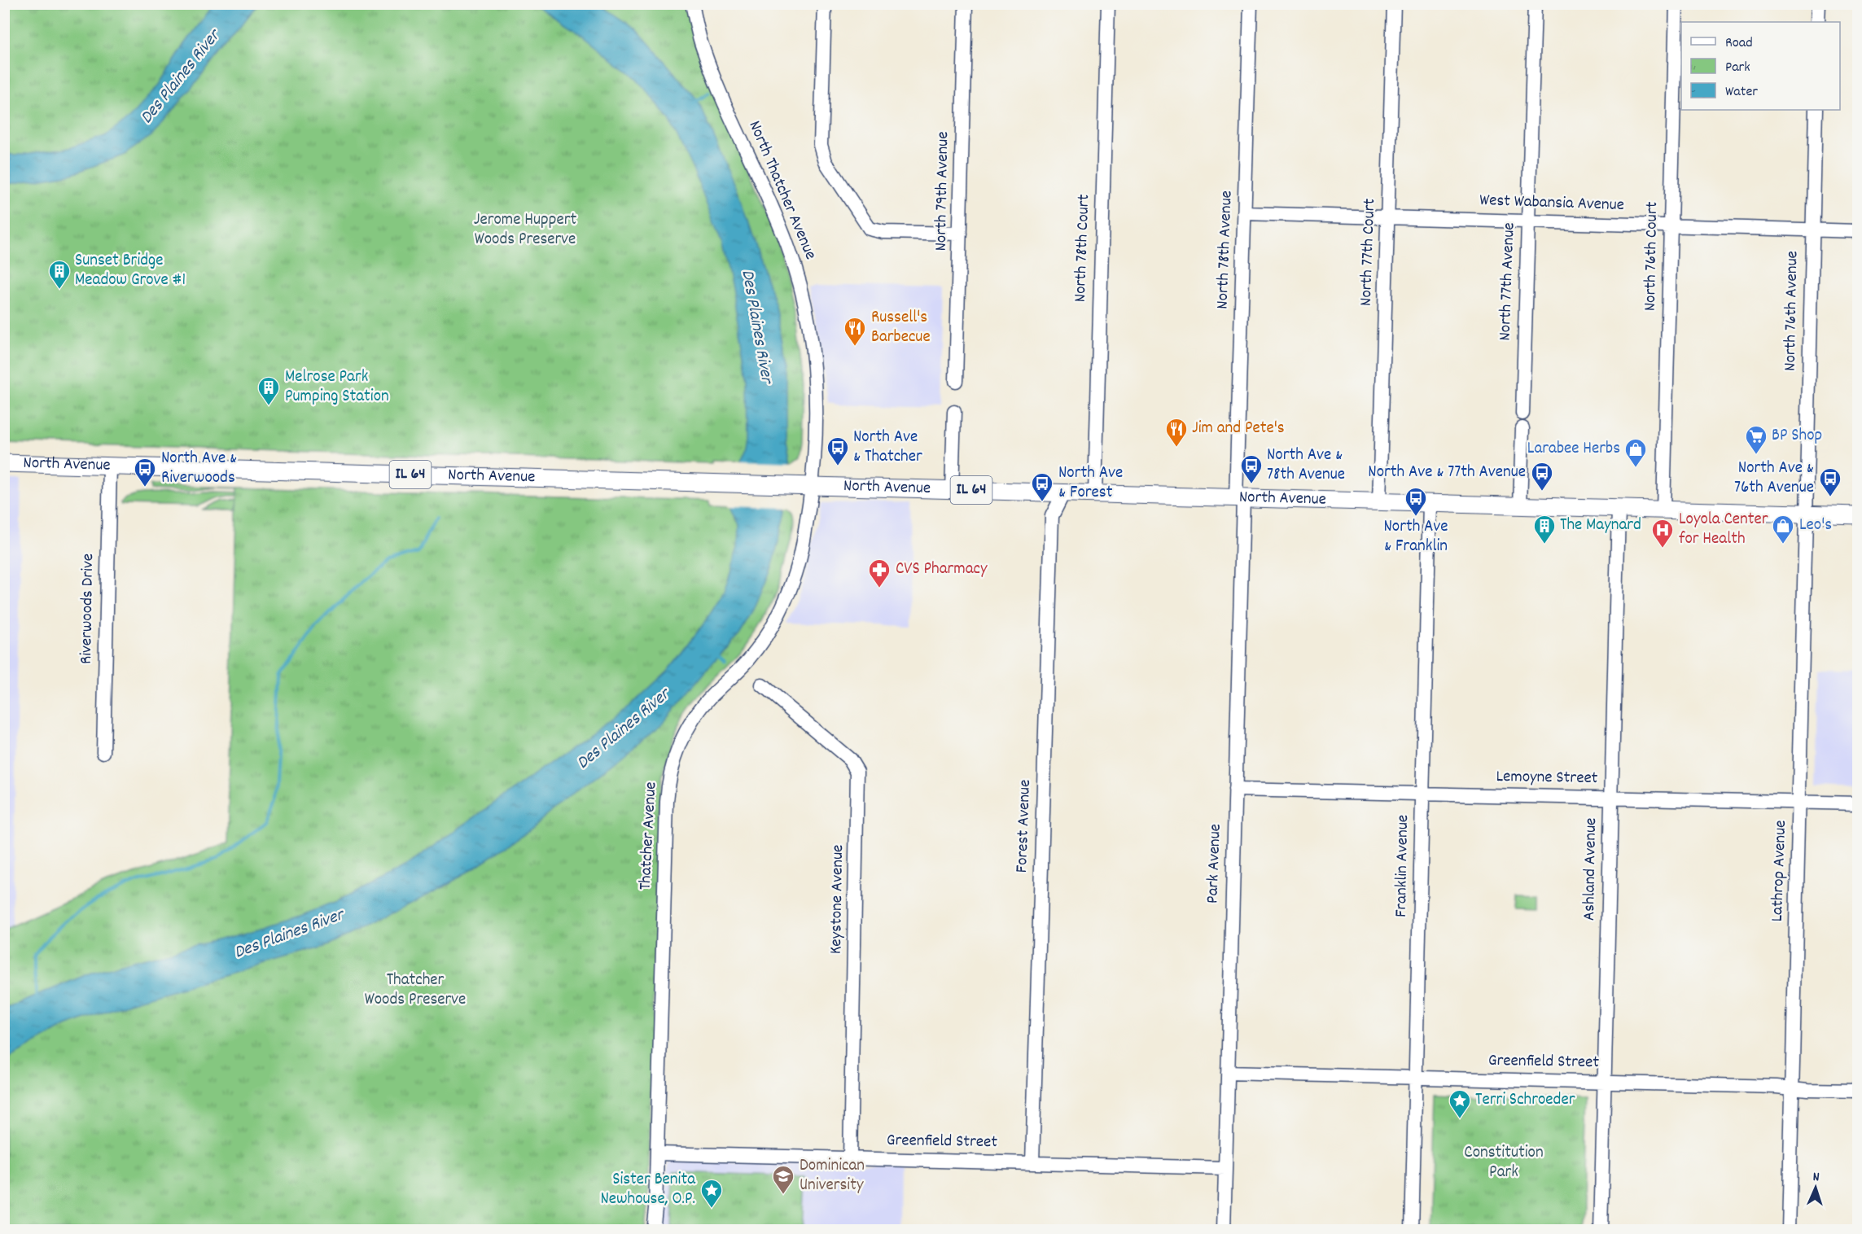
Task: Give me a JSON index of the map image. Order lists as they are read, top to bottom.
{
  "streets": {
    "main road": ["North Avenue", "IL 64"],
    "street": [
      "North Thatcher Avenue",
      "North 79th Avenue",
      "West Wabansia Avenue",
      "North 78th Court",
      "North 78th Avenue",
      "North 77th Court",
      "North 76th Court",
      "North 77th Avenue",
      "North 76th Avenue",
      "Riverwoods Drive",
      "Lemoyne Street",
      "Forest Avenue",
      "Thatcher Avenue",
      "Park Avenue",
      "Franklin Avenue",
      "Ashland Avenue",
      "Lathrop Avenue",
      "Keystone Avenue",
      "Greenfield Street"
    ]
  },
  "crossings": [
    ["North Thatcher Avenue", "North Avenue"],
    ["North Thatcher Avenue", "Thatcher Avenue"],
    ["West Wabansia Avenue", "North 78th Avenue"],
    ["West Wabansia Avenue", "North 77th Court"],
    ["West Wabansia Avenue", "North 76th Court"],
    ["West Wabansia Avenue", "North 77th Avenue"],
    ["West Wabansia Avenue", "North 76th Avenue"],
    ["North 78th Court", "North Avenue"],
    ["North 78th Avenue", "North Avenue"],
    ["North 78th Avenue", "Park Avenue"],
    ["North 77th Court", "North Avenue"],
    ["North 76th Court", "North Avenue"],
    ["North 76th Avenue", "North Avenue"],
    ["North 76th Avenue", "Lathrop Avenue"],
    ["North Avenue", "Riverwoods Drive"],
    ["North Avenue", "Forest Avenue"],
    ["North Avenue", "Thatcher Avenue"],
    ["North Avenue", "Park Avenue"],
    ["North Avenue", "Franklin Avenue"],
    ["North Avenue", "Ashland Avenue"],
    ["North Avenue", "Lathrop Avenue"],
    ["Lemoyne Street", "Park Avenue"],
    ["Lemoyne Street", "Franklin Avenue"],
    ["Lemoyne Street", "Ashland Avenue"],
    ["Lemoyne Street", "Lathrop Avenue"],
    ["Forest Avenue", "Greenfield Street"],
    ["Thatcher Avenue", "Greenfield Street"],
    ["Park Avenue", "Greenfield Street"],
    ["Franklin Avenue", "Greenfield Street"],
    ["Ashland Avenue", "Greenfield Street"],
    ["Lathrop Avenue", "Greenfield Street"],
    ["Keystone Avenue", "Greenfield Street"]
  ],
  "water": ["Des Plaines River"],
  "parks": ["Jerome Huppert Woods Preserve", "Thatcher Woods Preserve", "Constitution Park"],
  "places": {
    "building": ["Sunset Bridge Meadow Grove #1", "Melrose Park Pumping Station", "The Maynard"],
    "restaurant": ["Russell's Barbecue", "Jim and Pete's"],
    "supermarket": ["BP Shop"],
    "bus stop": [
      "North Ave & Thatcher",
      "North Ave & 78th Avenue",
      "North Ave & Riverwoods",
      "North Ave & 77th Avenue",
      "North Ave & 76th Avenue",
      "North Ave & Forest",
      "North Ave & Franklin"
    ],
    "shop": ["Larabee Herbs", "Leo's"],
    "hospital": ["Loyola Center for Health"],
    "pharmacy": ["CVS Pharmacy"],
    "place": ["Terri Schroeder", "Sister Benita Newhouse, O.P."],
    "school or university": ["Dominican University"]
  },
  "legend": ["Road", "Park", "Water"],
  "north": "top"
}
